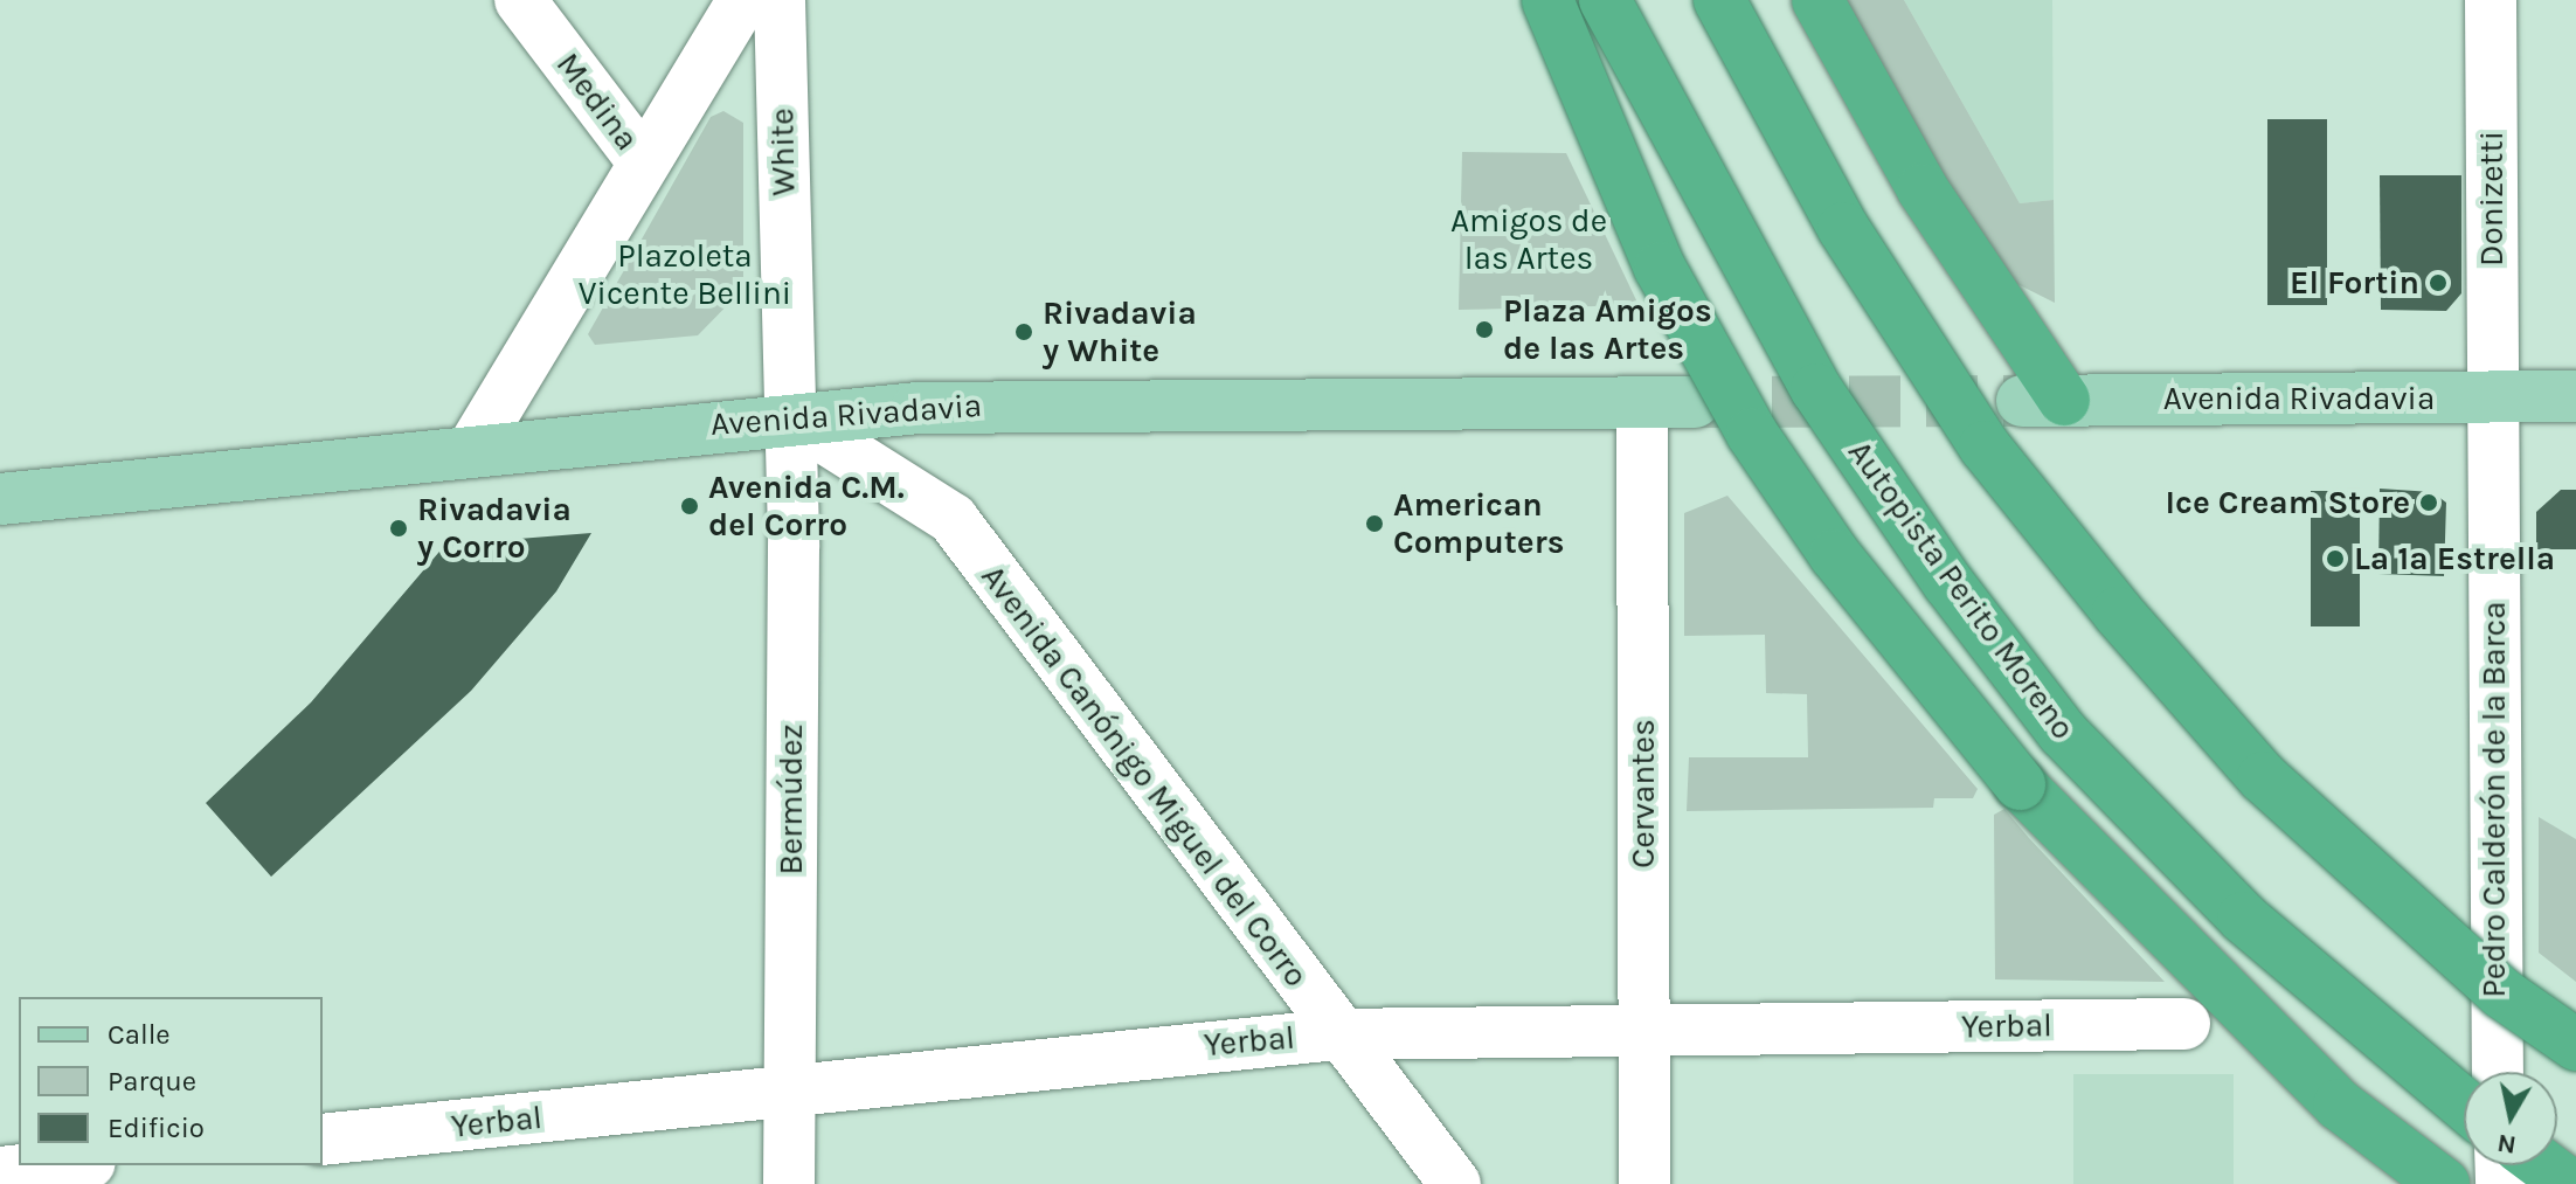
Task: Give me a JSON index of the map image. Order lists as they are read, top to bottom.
{
  "streets": {
    "highway": ["Autopista Perito Moreno"],
    "main road": ["Avenida Rivadavia"],
    "street": [
      "Medina",
      "White",
      "Donizetti",
      "Avenida Canónigo Miguel del Corro",
      "Cervantes",
      "Bermúdez",
      "Pedro Calderón de la Barca",
      "Yerbal"
    ]
  },
  "crossings": [
    ["Medina", "Avenida Rivadavia"],
    ["White", "Avenida Rivadavia"],
    ["White", "Avenida Canónigo Miguel del Corro"],
    ["White", "Bermúdez"],
    ["Donizetti", "Avenida Rivadavia"],
    ["Donizetti", "Pedro Calderón de la Barca"],
    ["Avenida Rivadavia", "Avenida Canónigo Miguel del Corro"],
    ["Avenida Rivadavia", "Cervantes"],
    ["Avenida Rivadavia", "Bermúdez"],
    ["Avenida Rivadavia", "Pedro Calderón de la Barca"],
    ["Avenida Canónigo Miguel del Corro", "Bermúdez"],
    ["Avenida Canónigo Miguel del Corro", "Yerbal"],
    ["Cervantes", "Yerbal"],
    ["Bermúdez", "Yerbal"]
  ],
  "parks": ["Amigos de las Artes", "Plazoleta Vicente Bellini"],
  "places": [
    "El Fortin",
    "Plaza Amigos de las Artes",
    "Rivadavia y White",
    "Ice Cream Store",
    "Avenida C.M. del Corro",
    "American Computers",
    "Rivadavia y Corro",
    "La 1a Estrella"
  ],
  "legend": ["Calle", "Parque", "Edificio"],
  "north": "bottom"
}
